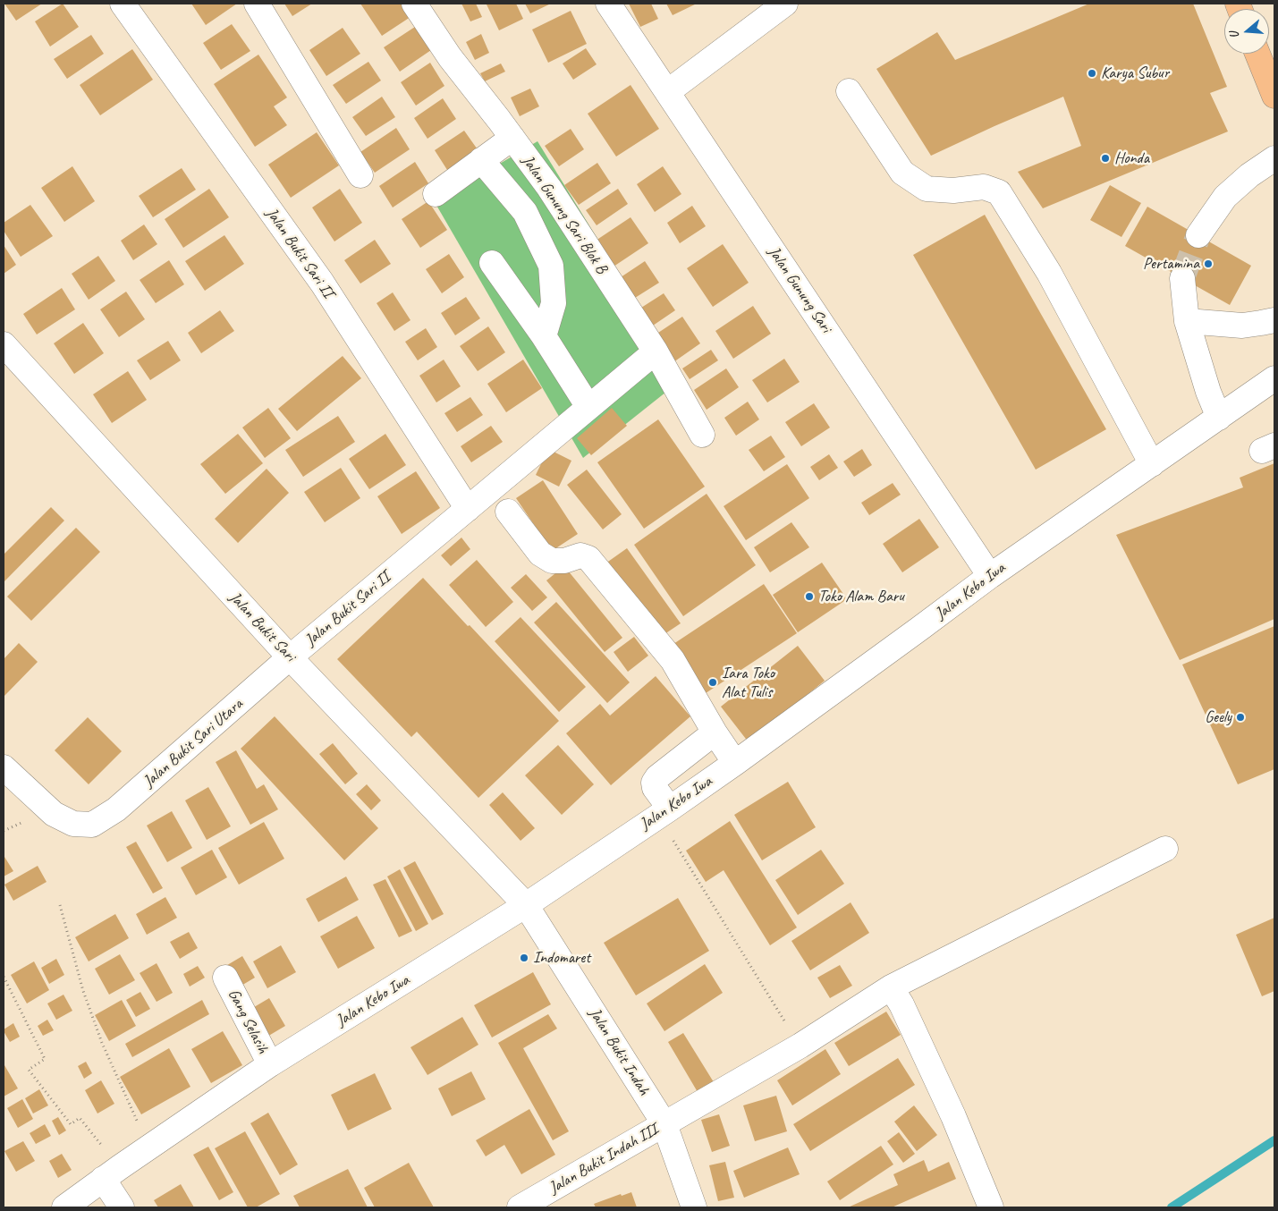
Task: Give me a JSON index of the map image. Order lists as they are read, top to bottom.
{
  "streets": {
    "street": [
      "Jalan Gunung Sari Blok B",
      "Jalan Bukit Sari II",
      "Jalan Gunung Sari",
      "Jalan Kebo Iwa",
      "Jalan Bukit Sari",
      "Jalan Bukit Sari Utara",
      "Gang Selasih",
      "Jalan Bukit Indah",
      "Jalan Bukit Indah III"
    ]
  },
  "crossings": [
    ["Jalan Gunung Sari Blok B", "Jalan Bukit Sari II"],
    ["Jalan Bukit Sari II", "Jalan Bukit Sari"],
    ["Jalan Bukit Sari II", "Jalan Bukit Sari Utara"],
    ["Jalan Gunung Sari", "Jalan Kebo Iwa"],
    ["Jalan Kebo Iwa", "Jalan Bukit Sari"],
    ["Jalan Kebo Iwa", "Gang Selasih"],
    ["Jalan Kebo Iwa", "Jalan Bukit Indah"],
    ["Jalan Bukit Sari", "Jalan Bukit Sari Utara"],
    ["Jalan Bukit Sari", "Jalan Bukit Indah"],
    ["Jalan Bukit Indah", "Jalan Bukit Indah III"]
  ],
  "places": [
    "Karya Subur",
    "Honda",
    "Pertamina",
    "Toko Alam Baru",
    "Iara Toko Alat Tulis",
    "Geely",
    "Indomaret"
  ],
  "north": "left"
}
